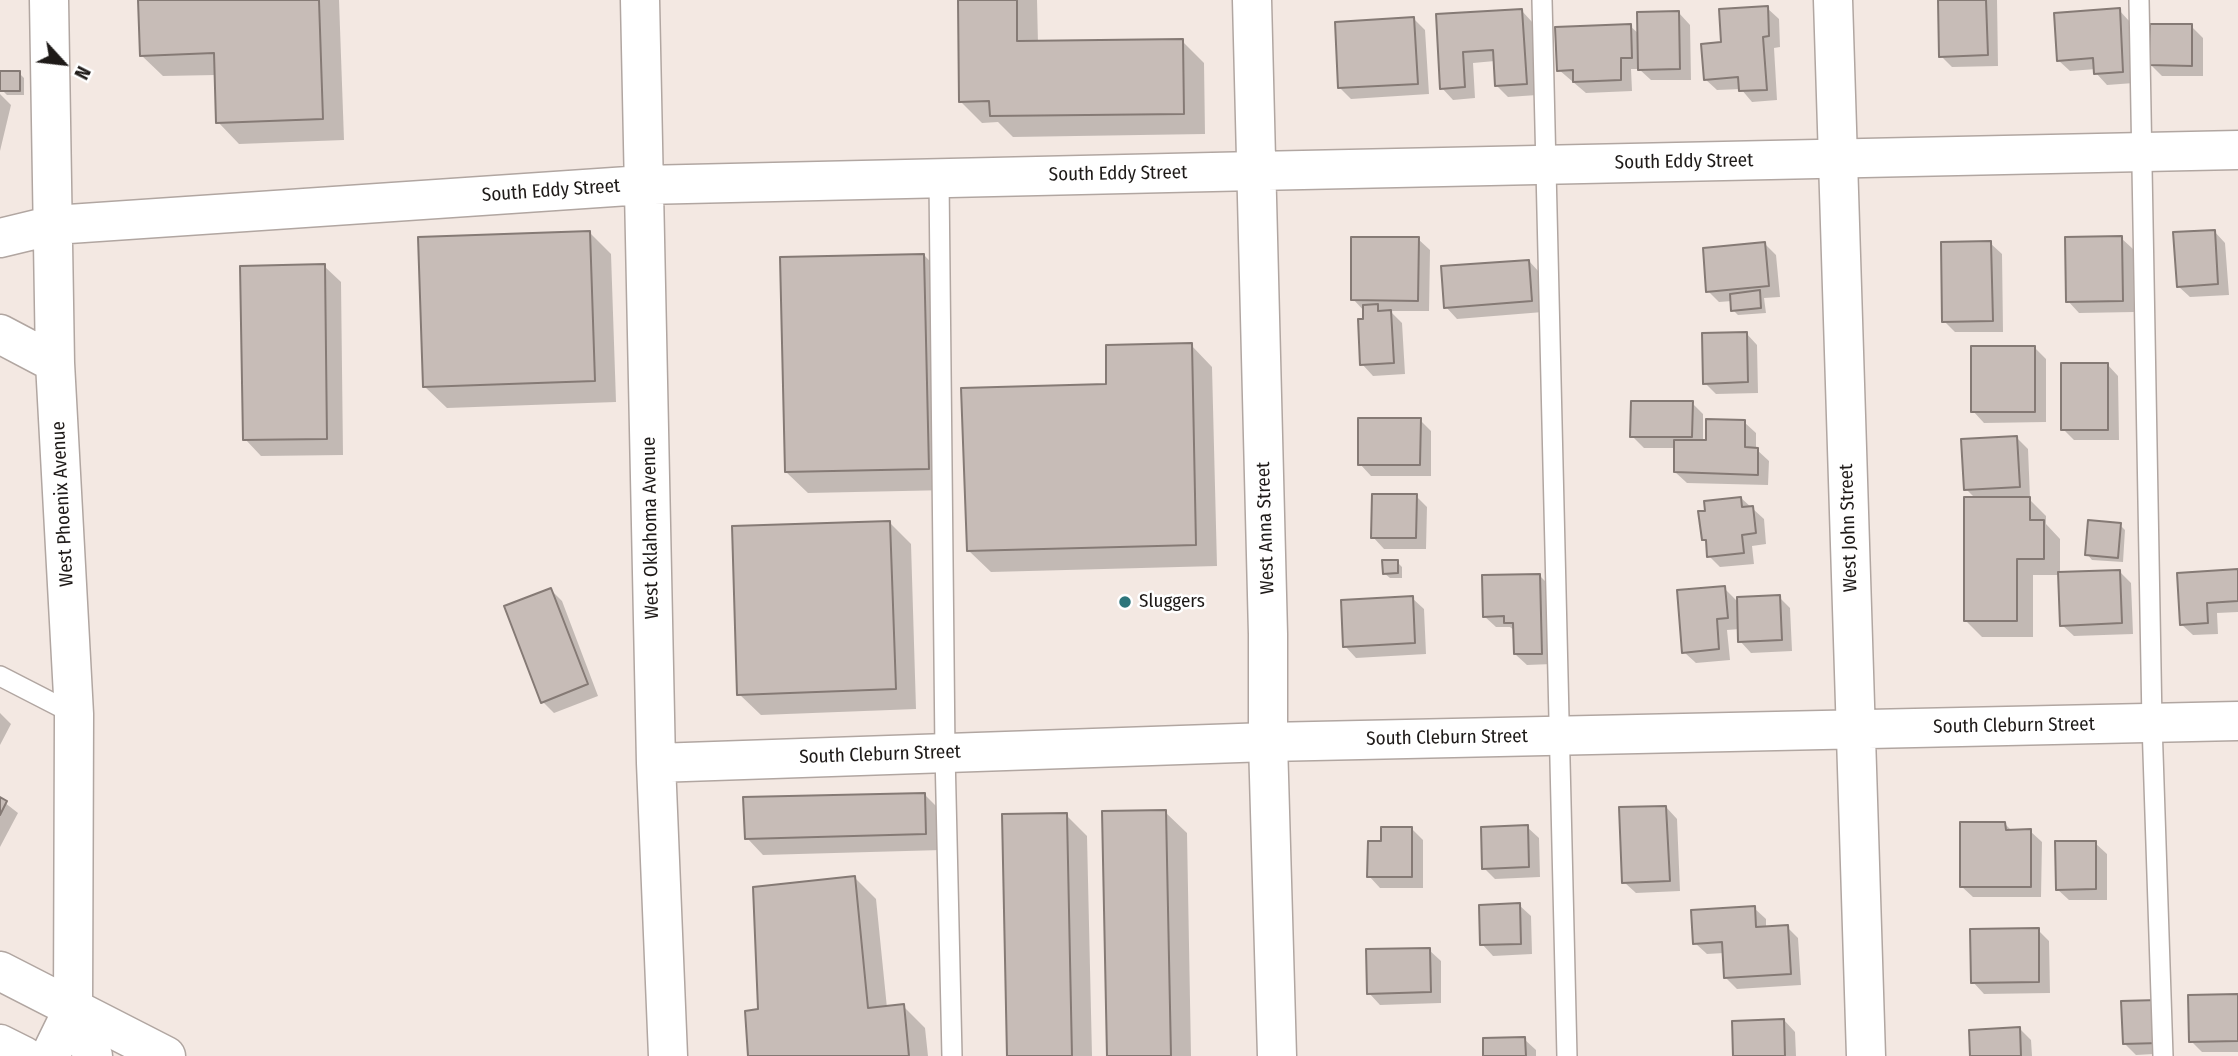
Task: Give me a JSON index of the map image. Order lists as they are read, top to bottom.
{
  "streets": {
    "street": [
      "South Eddy Street",
      "West Phoenix Avenue",
      "West Oklahoma Avenue",
      "West Anna Street",
      "West John Street",
      "South Cleburn Street"
    ]
  },
  "crossings": [
    ["South Eddy Street", "West Phoenix Avenue"],
    ["South Eddy Street", "West Oklahoma Avenue"],
    ["South Eddy Street", "West Anna Street"],
    ["South Eddy Street", "West John Street"],
    ["West Oklahoma Avenue", "South Cleburn Street"],
    ["West Anna Street", "South Cleburn Street"],
    ["West John Street", "South Cleburn Street"]
  ],
  "places": ["Sluggers"],
  "north": "bottom right"
}
